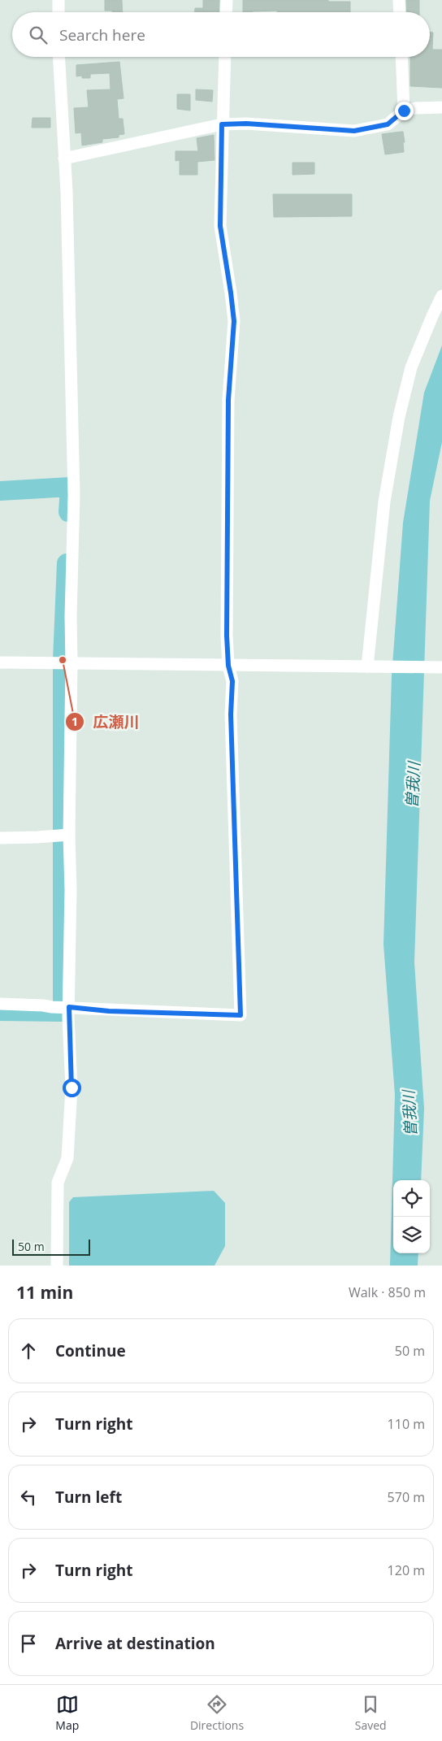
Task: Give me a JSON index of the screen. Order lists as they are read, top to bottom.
{
  "water": ["曽我川"],
  "places": ["広瀬川"],
  "scale_bar": "50 m",
  "page": {
    "search": "Search here",
    "scale": "50 m",
    "heading": ["11 min", "Walk · 850 m"],
    "list": [
      ["Continue", "50 m"],
      ["Turn right", "110 m"],
      ["Turn left", "570 m"],
      ["Turn right", "120 m"],
      "Arrive at destination"
    ],
    "nav": ["Map", "Directions", "Saved"]
  }
}
